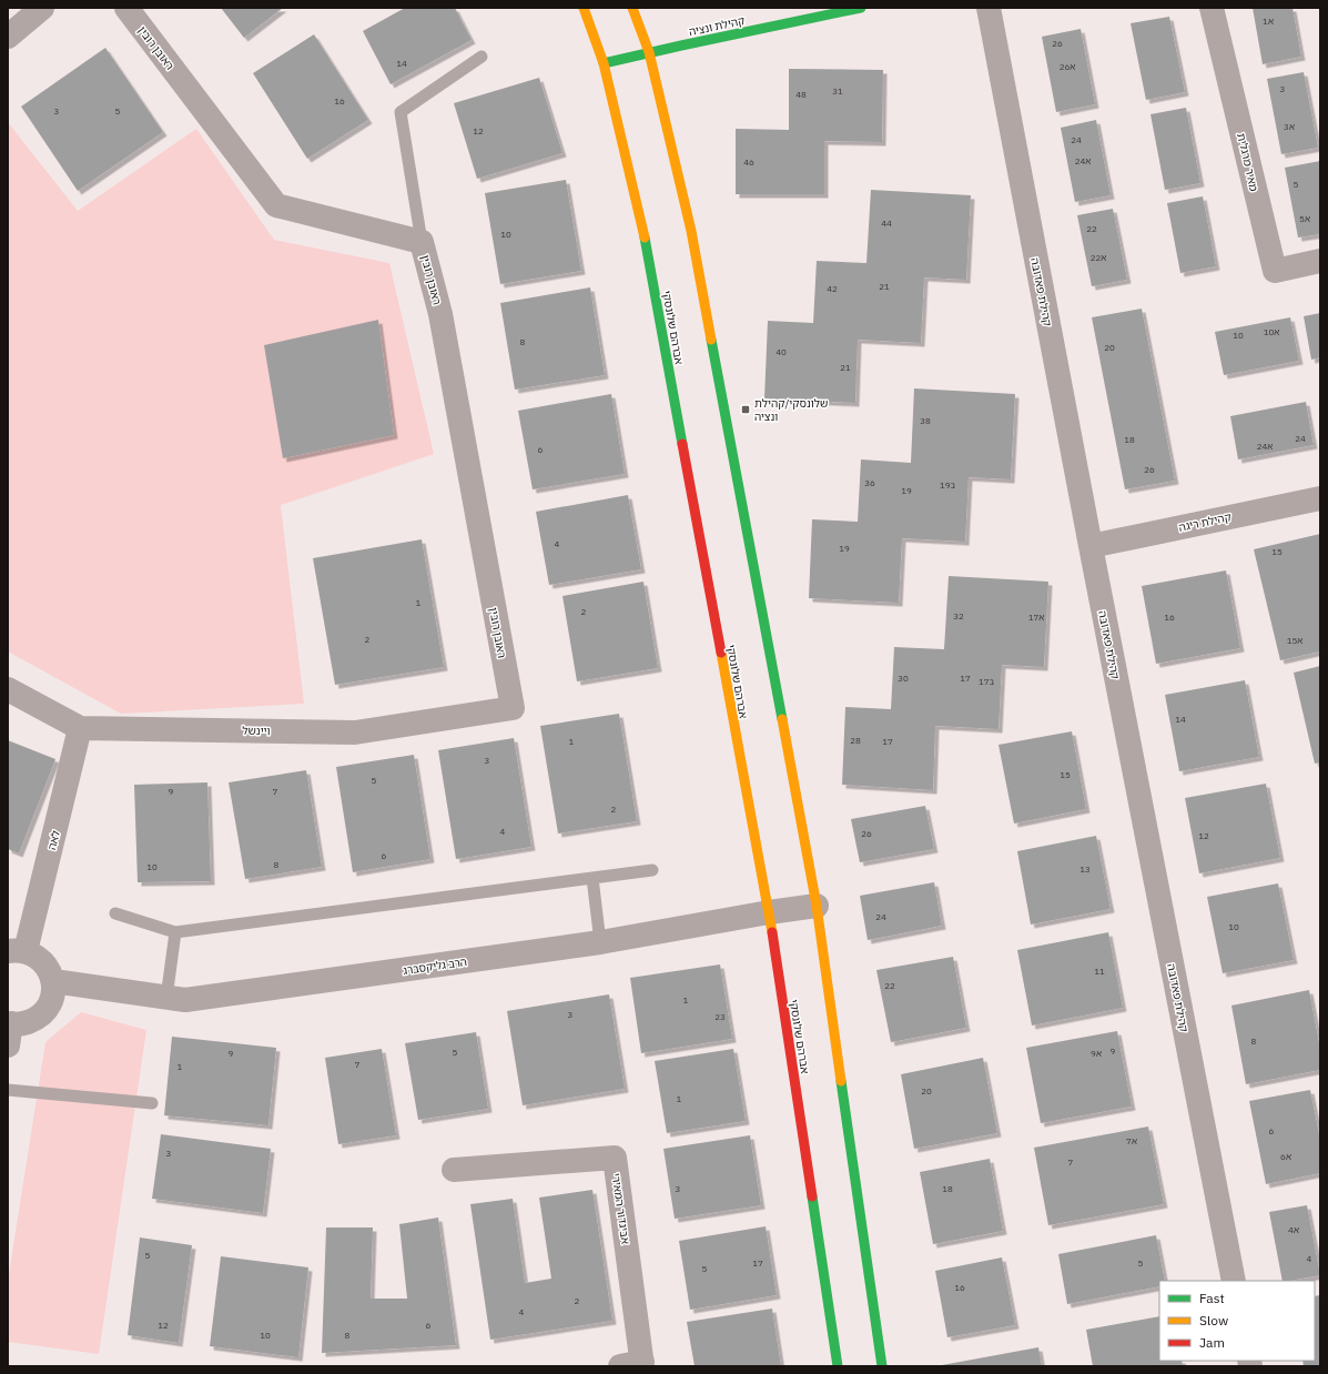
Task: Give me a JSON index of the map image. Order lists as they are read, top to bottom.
{
  "streets": {
    "street": [
      "קהילת ונציה",
      "ראובן רובין",
      "מאיר מרגלית",
      "קהילת פאדובה",
      "אברהם שלונסקי",
      "קהילת ריגה",
      "ויינשל",
      "לאה",
      "הרב גליקסברג",
      "אביגדור המאירי"
    ]
  },
  "crossings": [
    ["קהילת ונציה", "אברהם שלונסקי"],
    ["ראובן רובין", "ויינשל"],
    ["קהילת פאדובה", "קהילת ריגה"],
    ["אברהם שלונסקי", "הרב גליקסברג"],
    ["ויינשל", "לאה"]
  ],
  "places": {
    "transit": ["שלונסקי/קהילת ונציה"]
  },
  "house_numbers": [
    "1א",
    "26",
    "14",
    "26א",
    "3",
    "31",
    "48",
    "16",
    "3",
    "5",
    "3א",
    "12",
    "24",
    "24א",
    "46",
    "5",
    "5א",
    "44",
    "22",
    "10",
    "22א",
    "21",
    "42",
    "10א",
    "10",
    "8",
    "20",
    "40",
    "21",
    "38",
    "24",
    "18",
    "24א",
    "6",
    "26",
    "36",
    "19ב",
    "19",
    "4",
    "19",
    "15",
    "1",
    "2",
    "32",
    "17א",
    "16",
    "2",
    "15א",
    "30",
    "17",
    "17ב",
    "14",
    "28",
    "1",
    "17",
    "3",
    "15",
    "5",
    "9",
    "7",
    "2",
    "4",
    "26",
    "12",
    "6",
    "8",
    "10",
    "13",
    "24",
    "10",
    "11",
    "22",
    "1",
    "3",
    "23",
    "8",
    "9",
    "5",
    "9",
    "9א",
    "7",
    "1",
    "20",
    "1",
    "6",
    "7א",
    "3",
    "6א",
    "7",
    "3",
    "18",
    "4א",
    "5",
    "4",
    "17",
    "5",
    "5",
    "16",
    "2",
    "4",
    "12",
    "6",
    "10",
    "8"
  ],
  "legend": ["Fast", "Slow", "Jam"]
}
